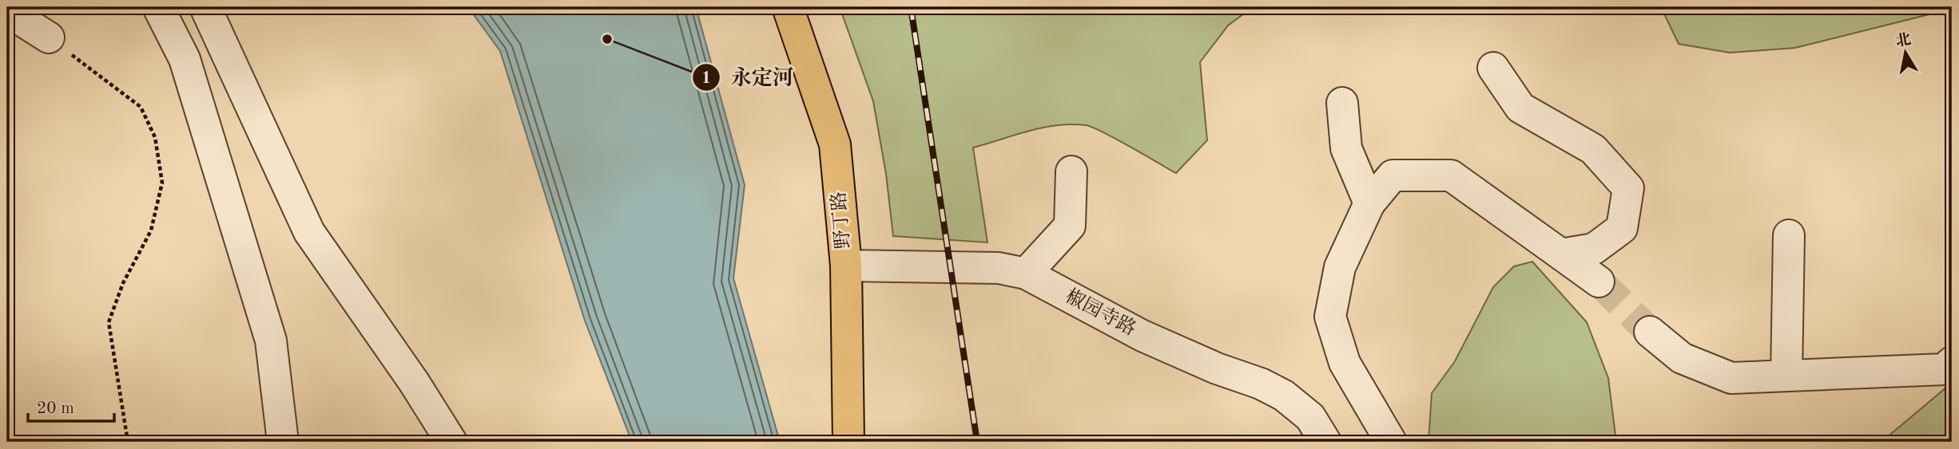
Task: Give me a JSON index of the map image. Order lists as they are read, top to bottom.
{
  "streets": {
    "main road": ["野丁路"],
    "street": ["椒园寺路"]
  },
  "crossings": [
    ["野丁路", "椒园寺路"]
  ],
  "places": ["永定河"],
  "scale_bar": "20 m",
  "north": "top"
}
